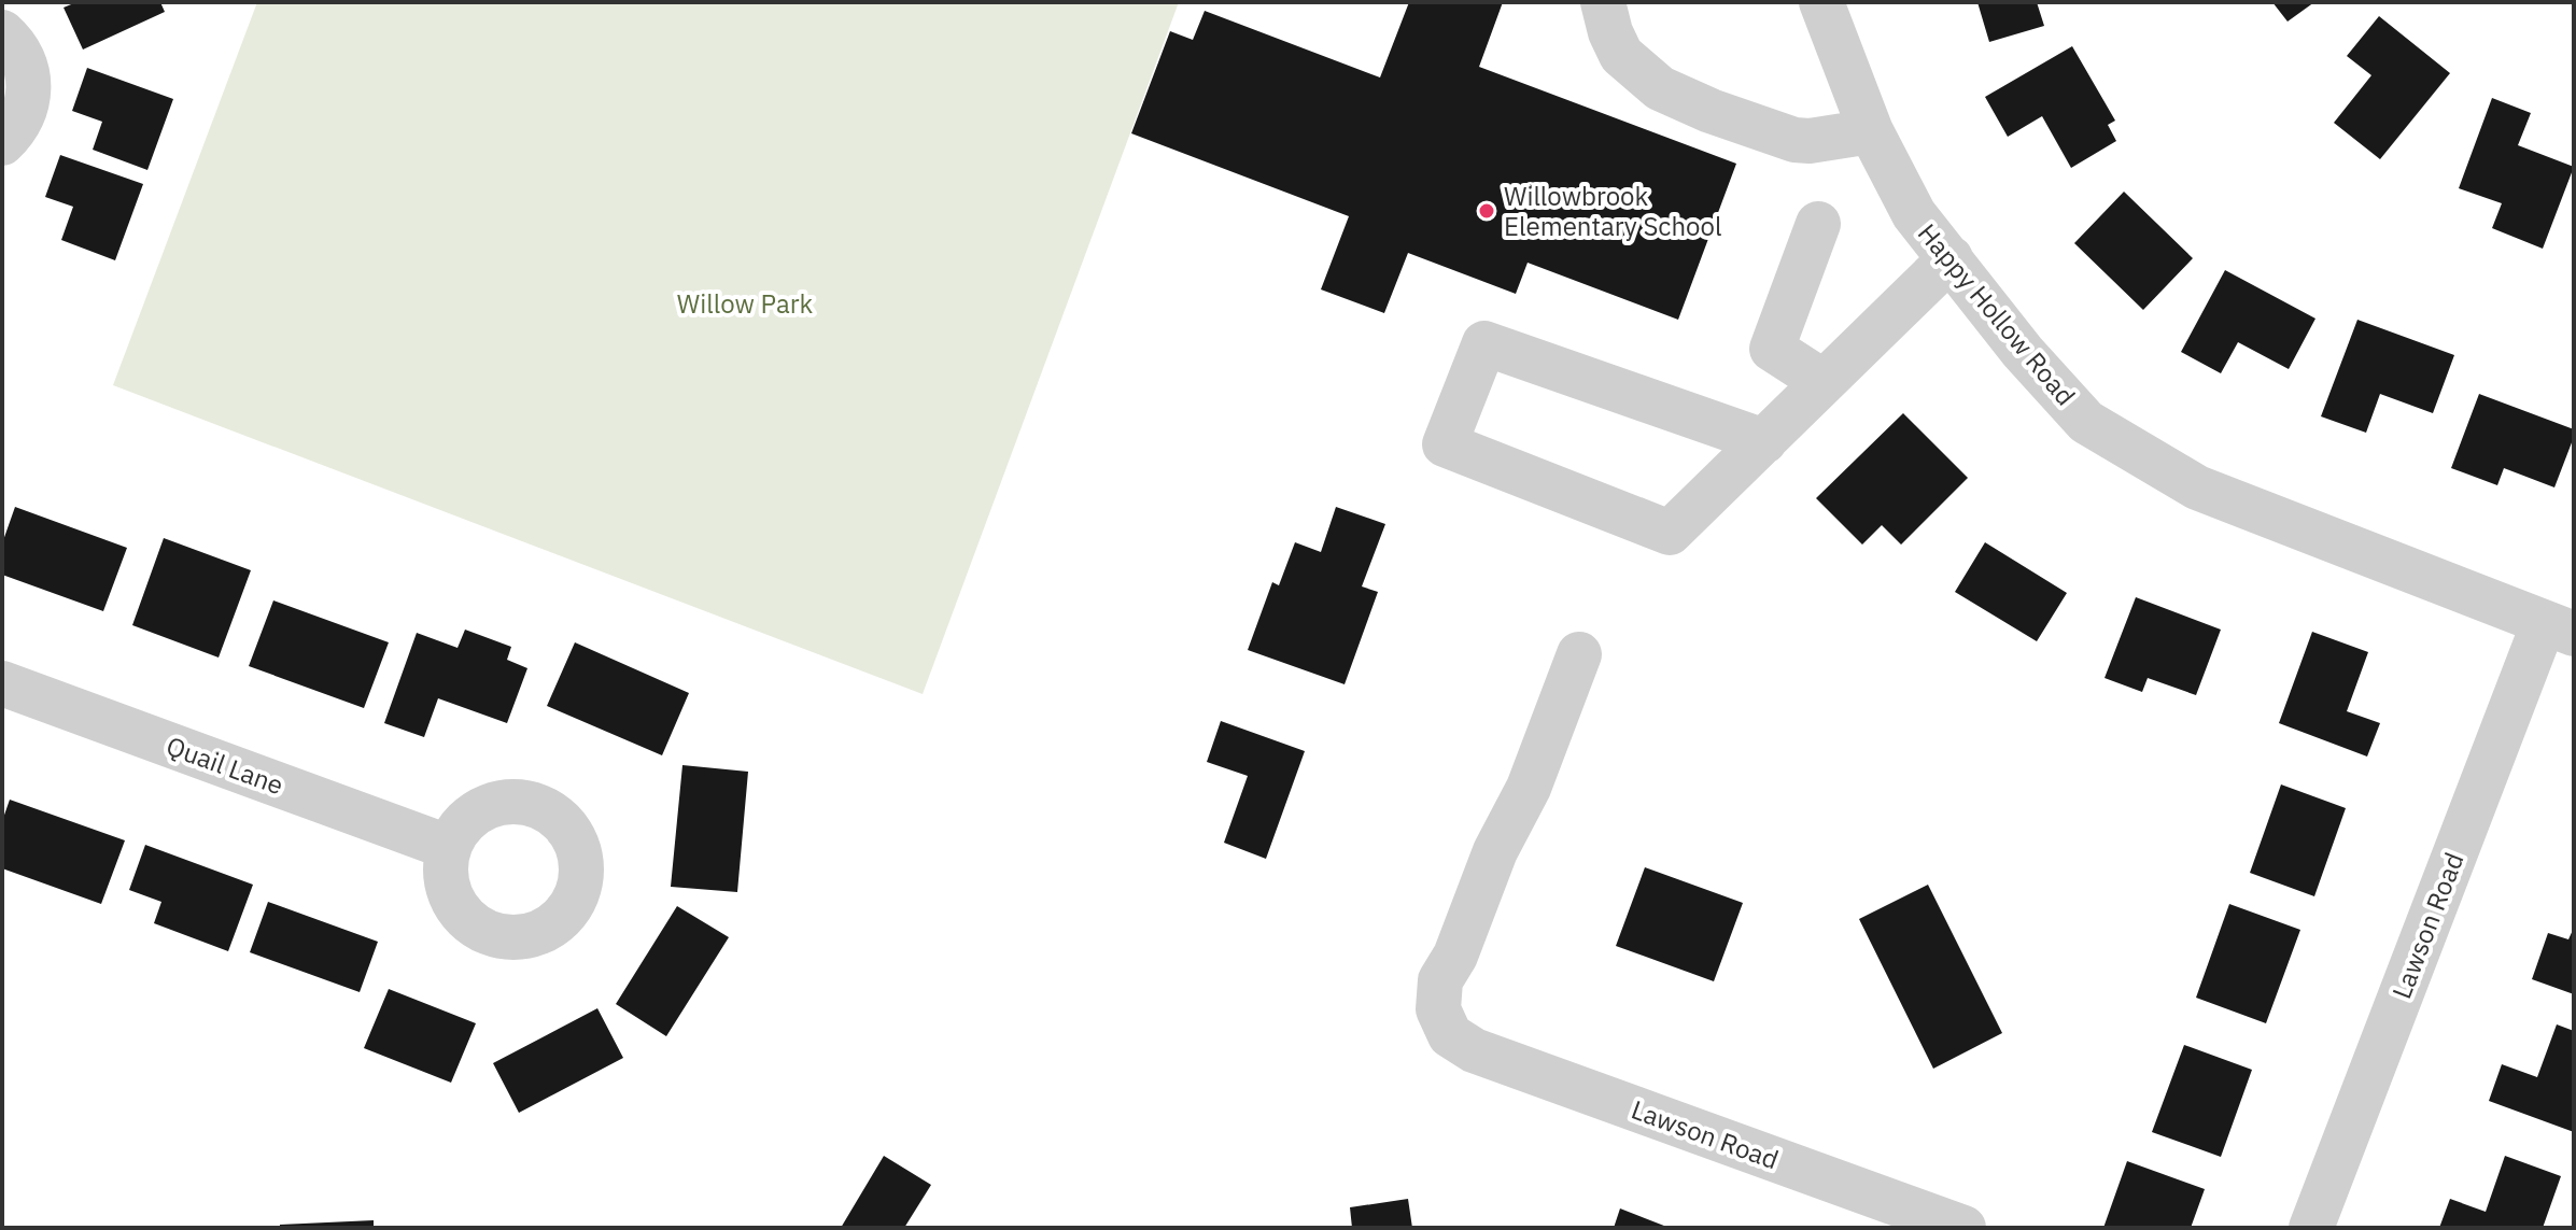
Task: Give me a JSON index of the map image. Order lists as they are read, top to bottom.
{
  "streets": {
    "street": ["Happy Hollow Road", "Quail Lane", "Lawson Road"]
  },
  "crossings": [
    ["Happy Hollow Road", "Lawson Road"]
  ],
  "parks": ["Willow Park"],
  "places": ["Willowbrook Elementary School"]
}
